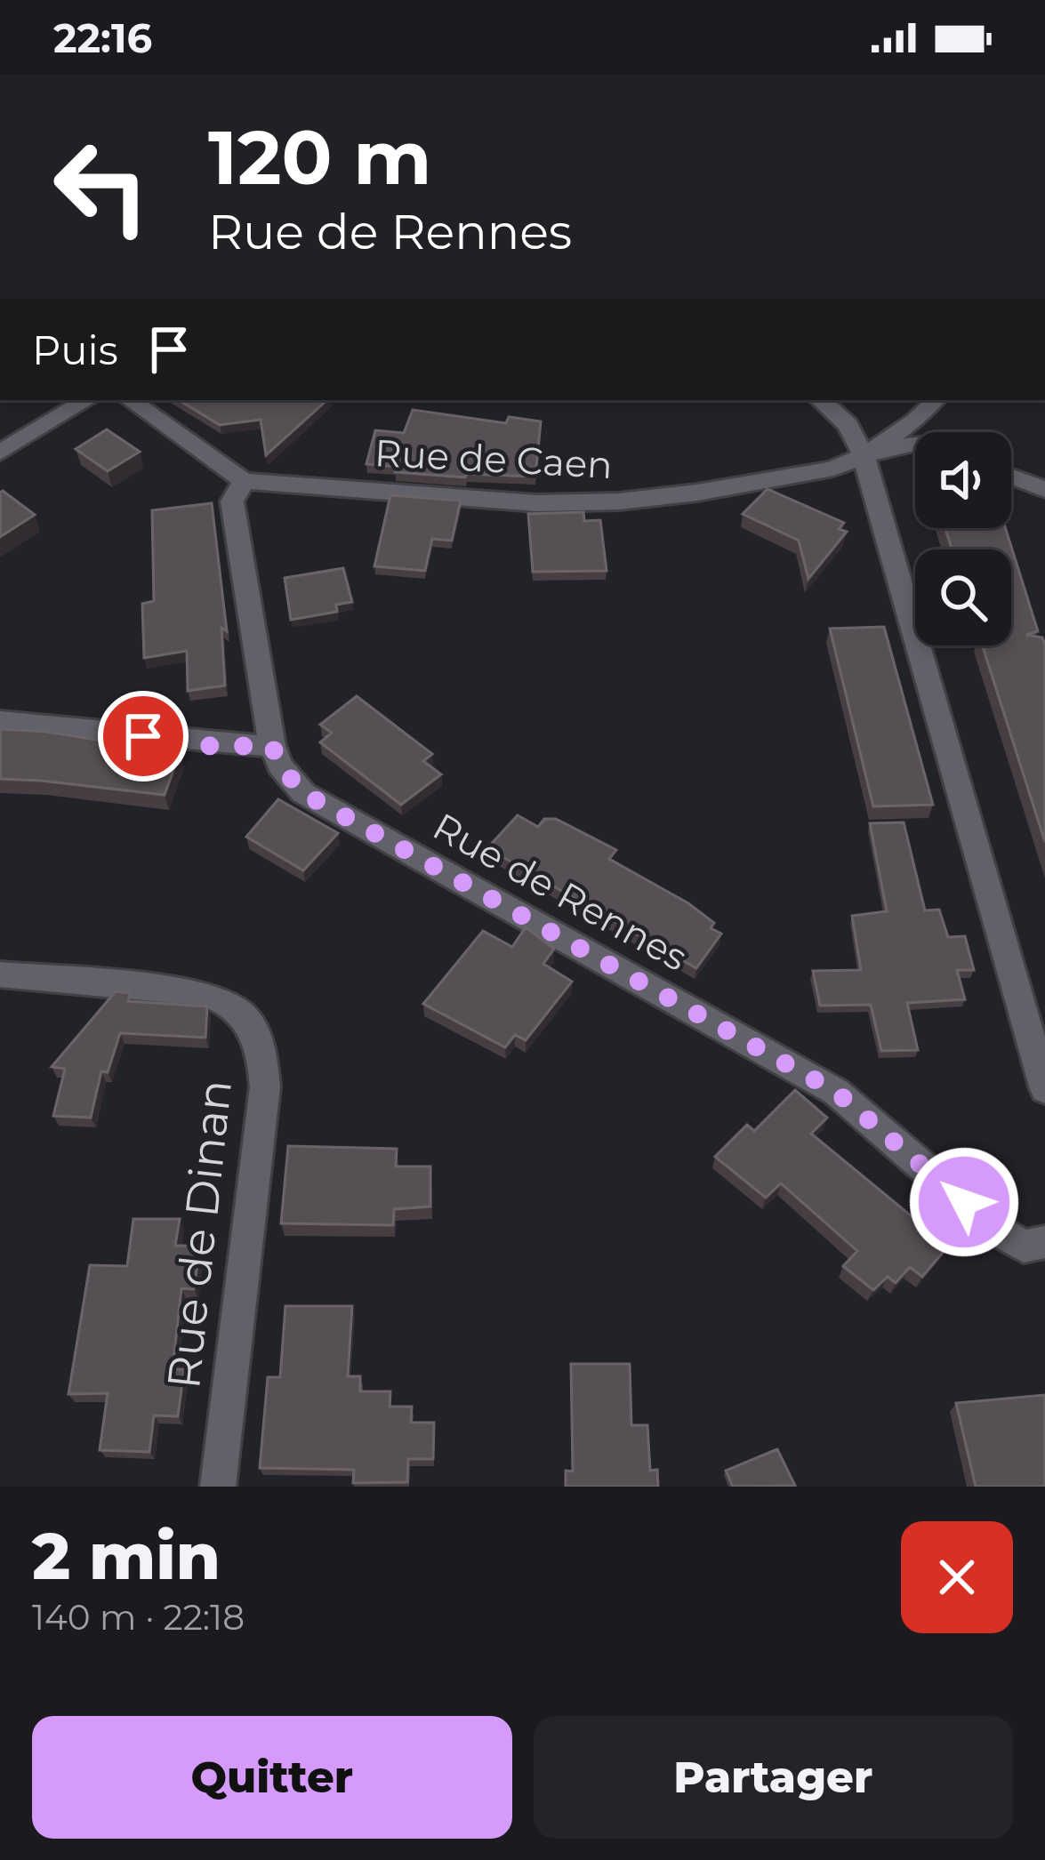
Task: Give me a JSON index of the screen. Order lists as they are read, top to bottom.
{
  "streets": {
    "street": ["Rue de Caen", "Rue de Rennes", "Rue de Dinan"]
  },
  "page": {
    "status": "22:16",
    "turn": ["120 m", "Rue de Rennes"],
    "then": "Puis",
    "heading": ["2 min", "140 m · 22:18"],
    "buttons": ["Quitter", "Partager"]
  }
}
